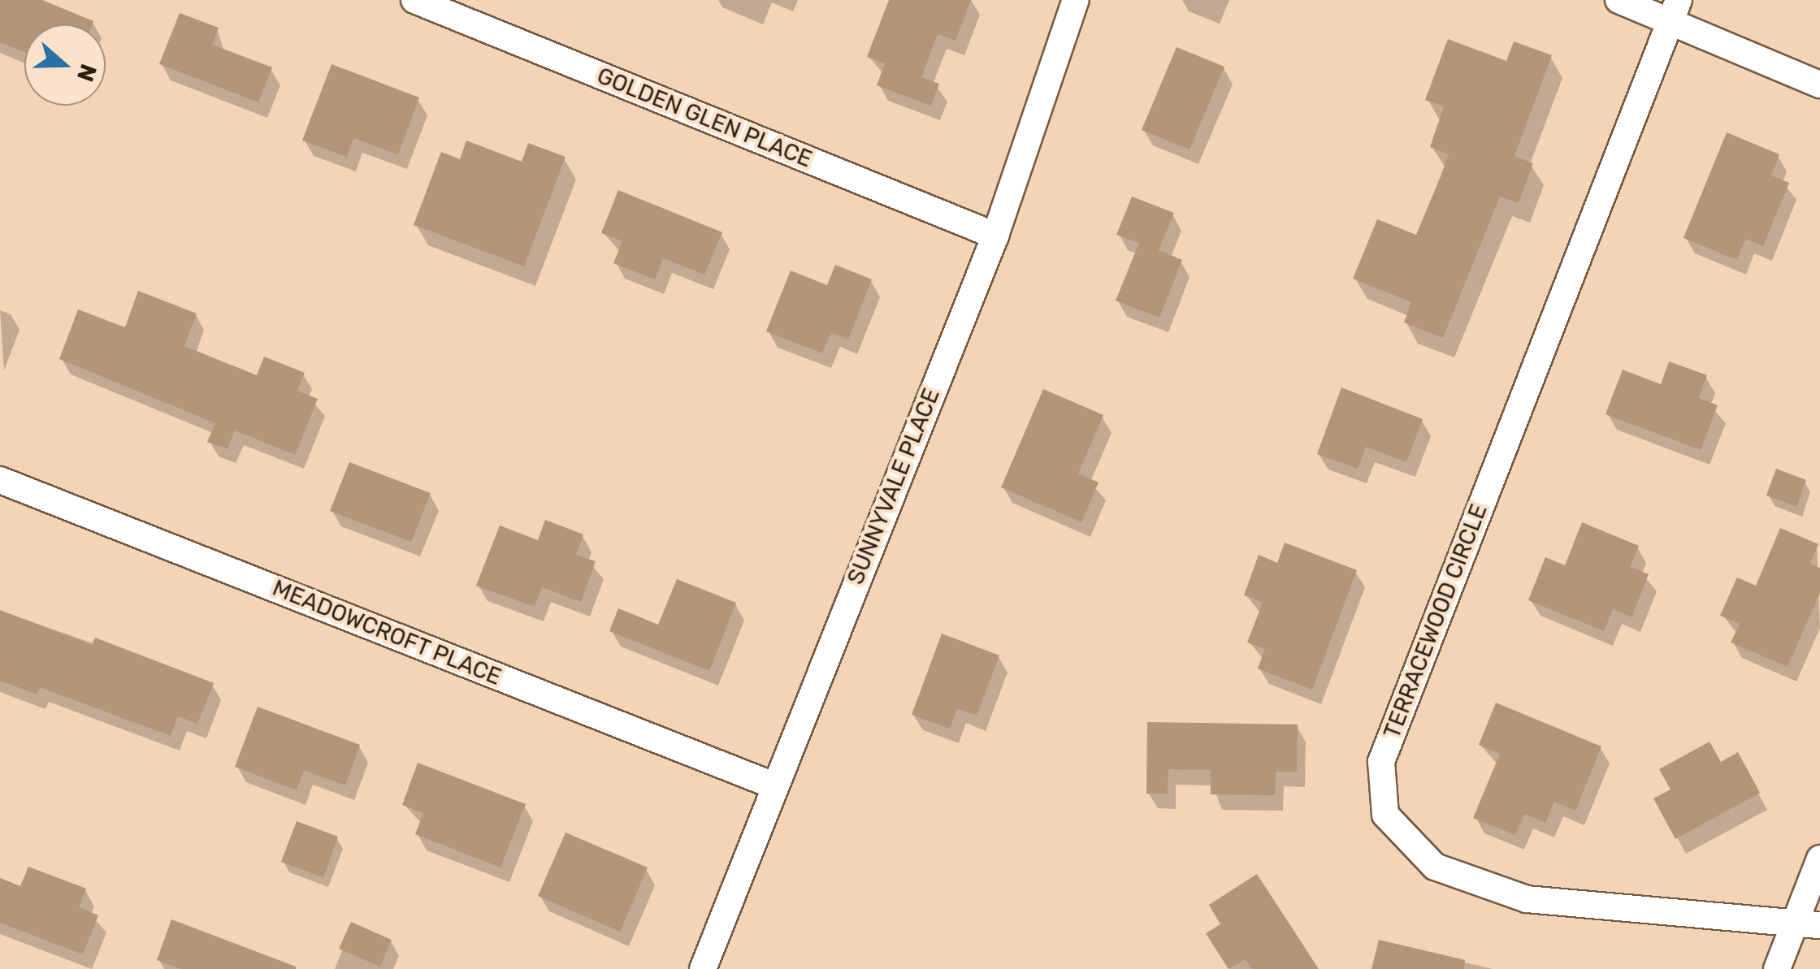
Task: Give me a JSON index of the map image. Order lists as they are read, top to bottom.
{
  "streets": {
    "street": [
      "GOLDEN GLEN PLACE",
      "SUNNYVALE PLACE",
      "TERRACEWOOD CIRCLE",
      "MEADOWCROFT PLACE"
    ]
  },
  "crossings": [
    ["GOLDEN GLEN PLACE", "SUNNYVALE PLACE"],
    ["SUNNYVALE PLACE", "MEADOWCROFT PLACE"]
  ],
  "north": "right"
}
